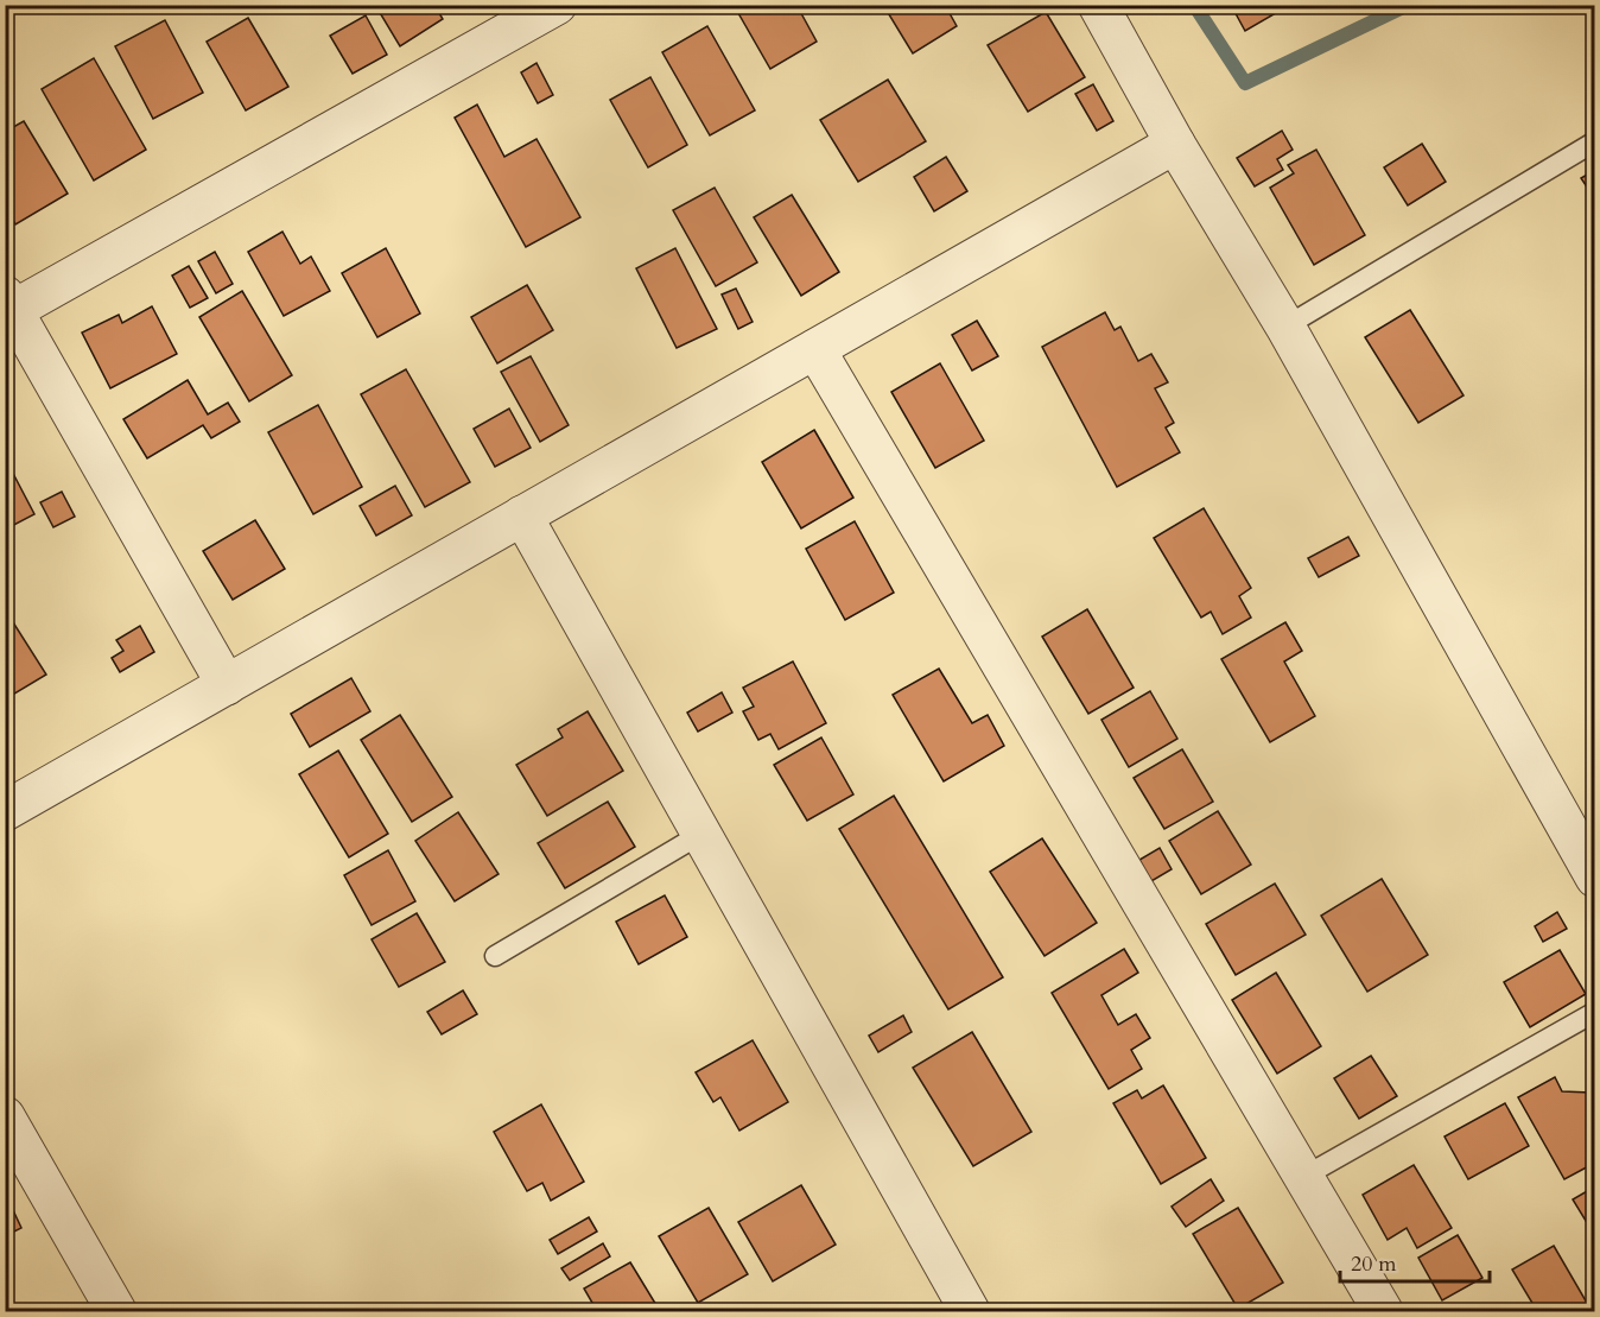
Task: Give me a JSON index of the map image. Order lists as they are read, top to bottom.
{
  "scale_bar": "20 m"
}
